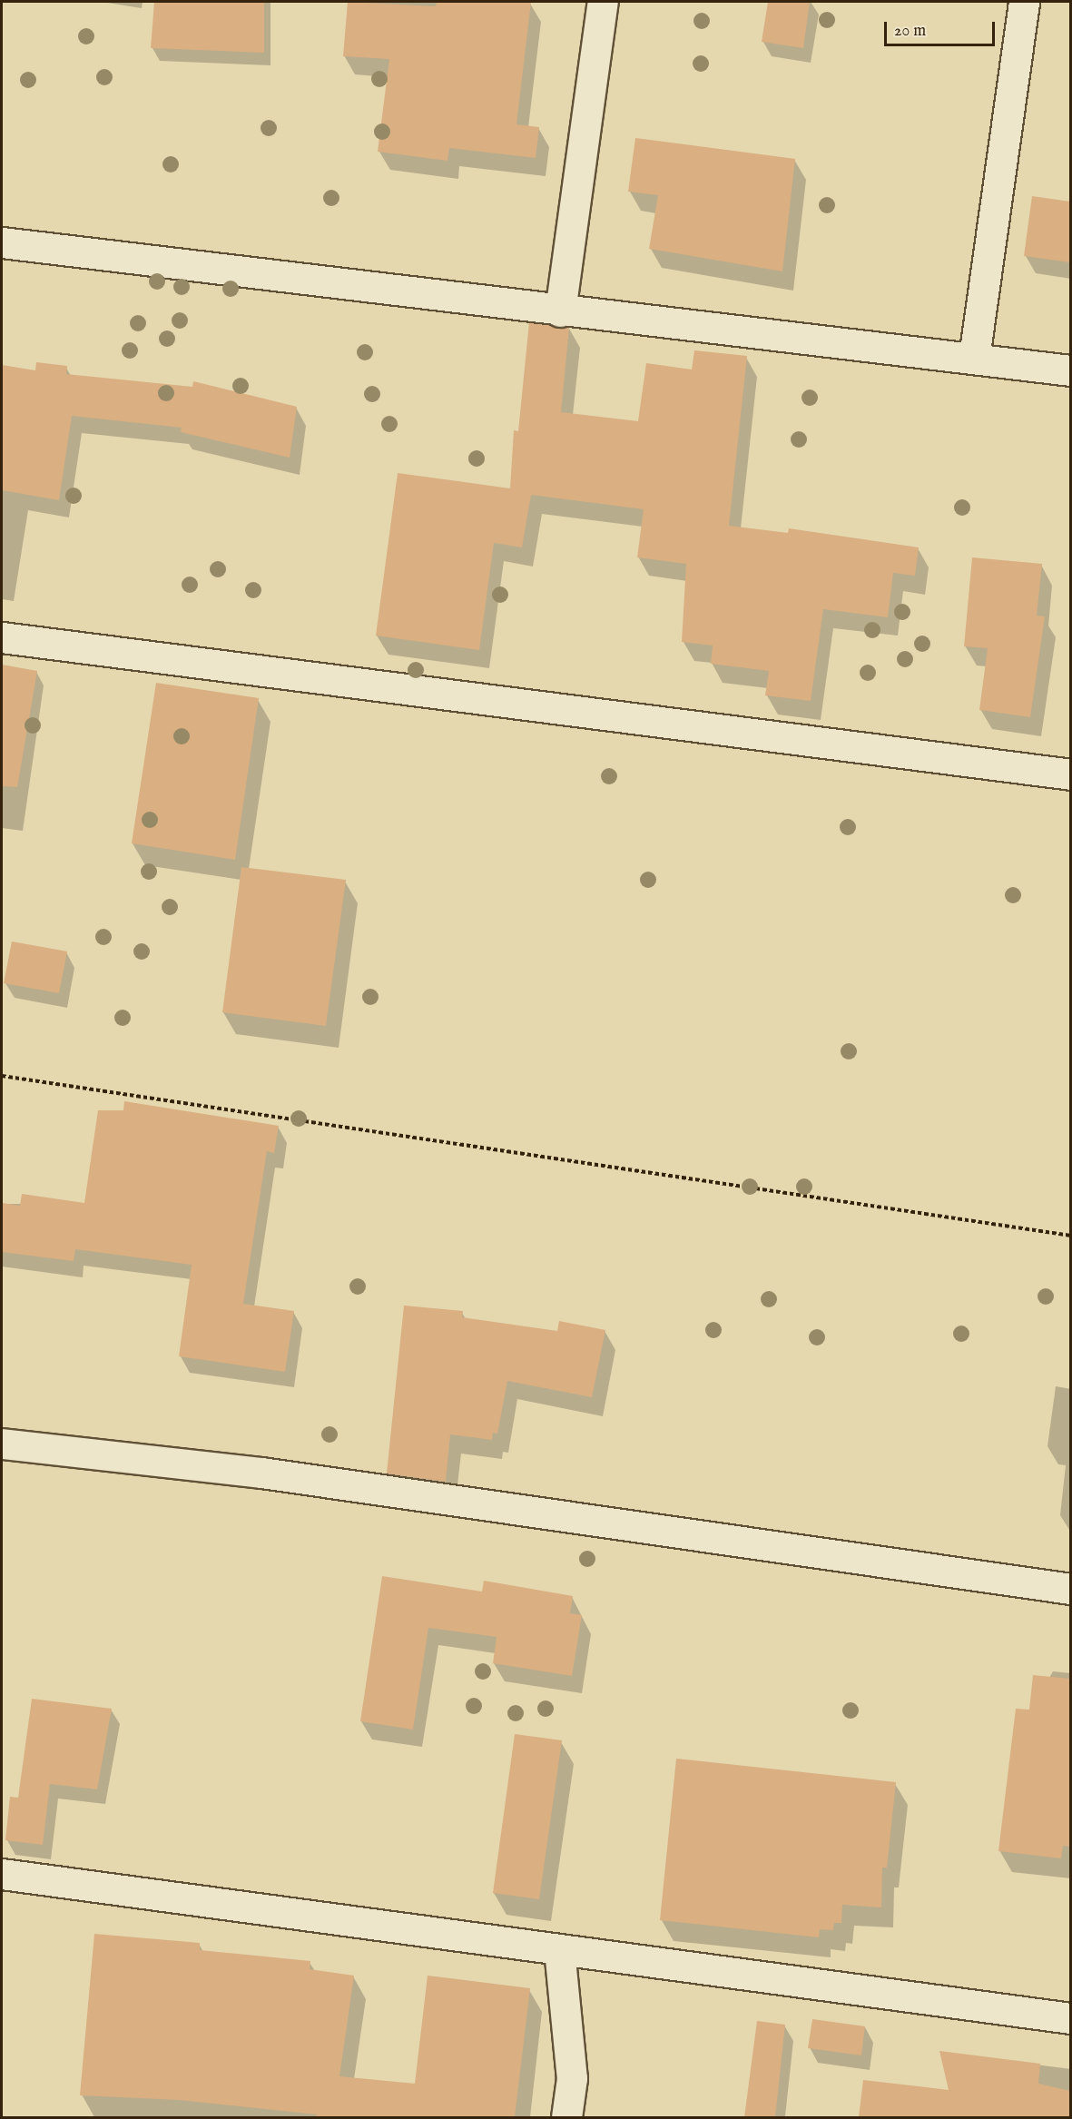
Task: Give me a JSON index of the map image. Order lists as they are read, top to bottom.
{
  "scale_bar": "20 m"
}
